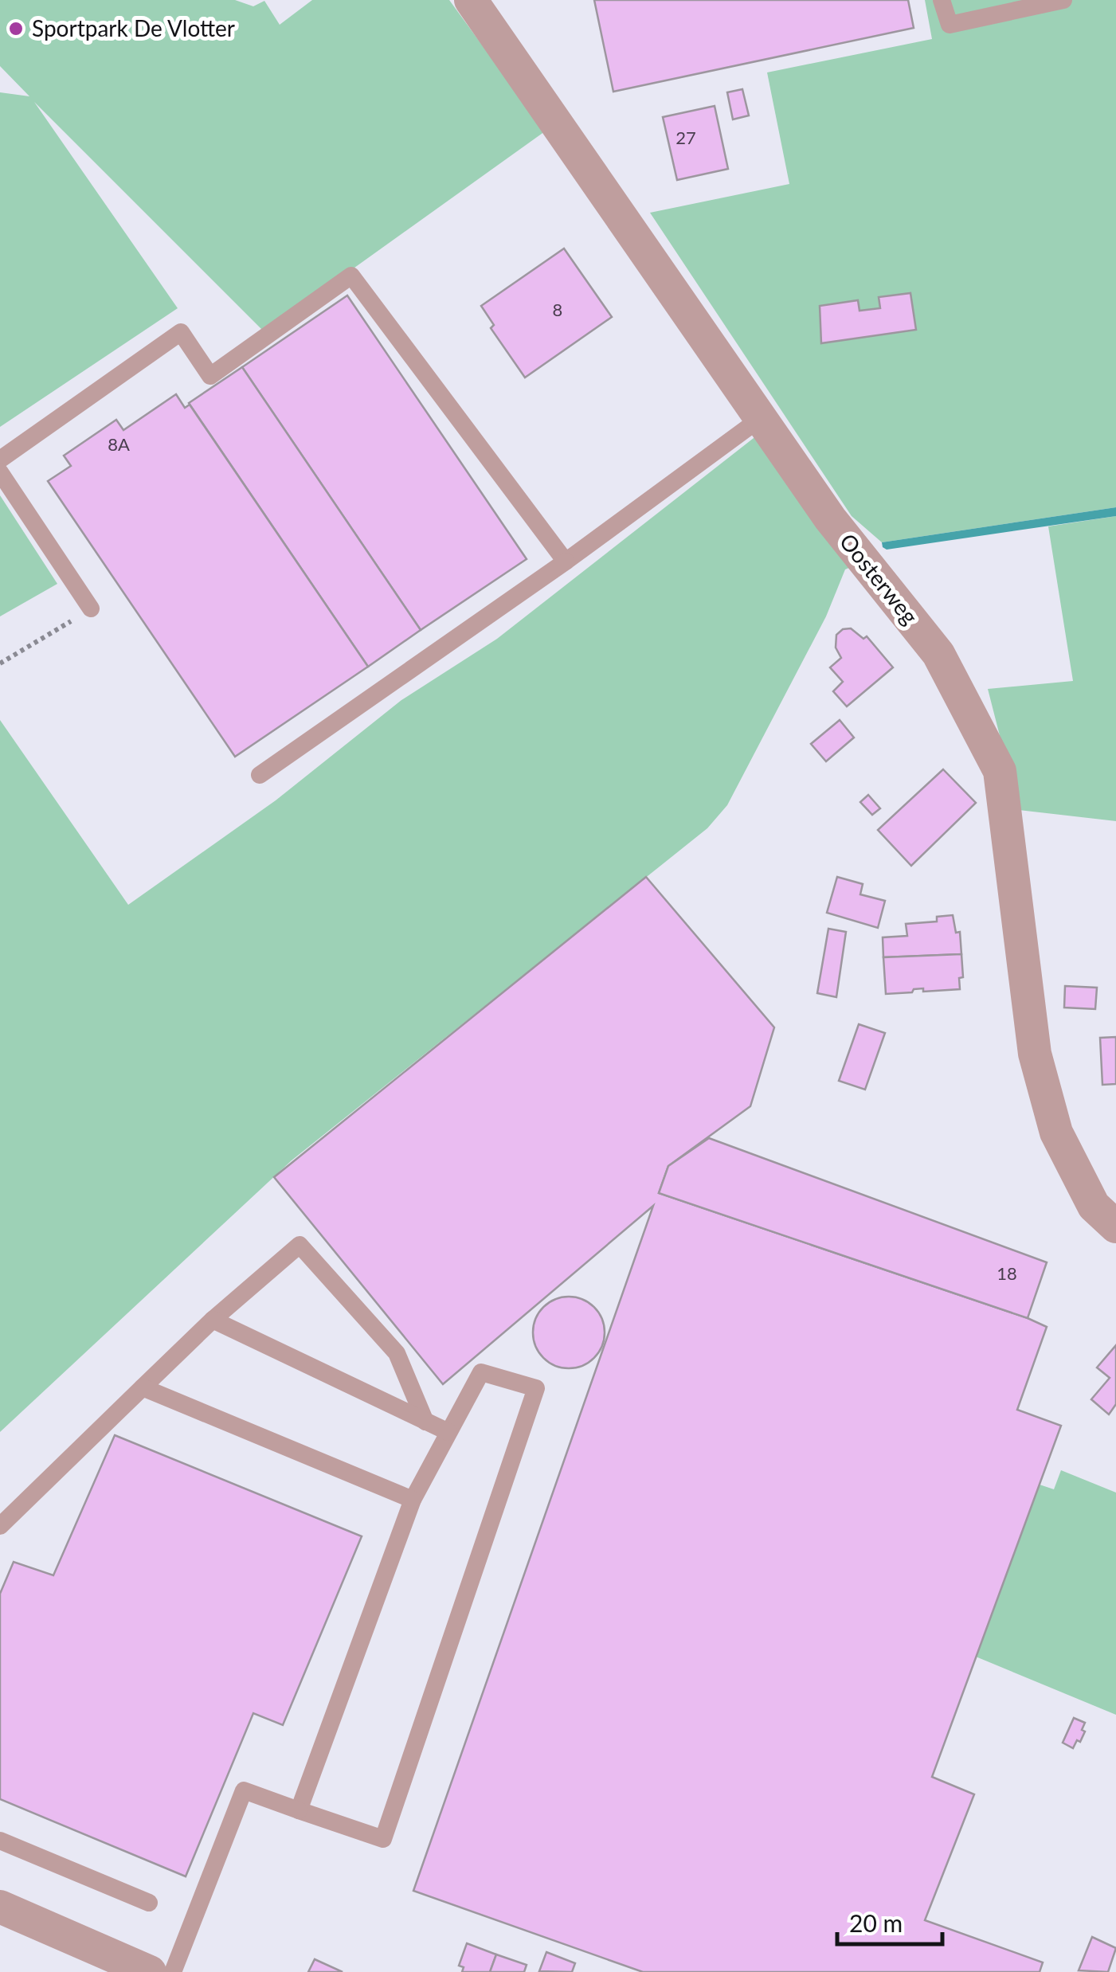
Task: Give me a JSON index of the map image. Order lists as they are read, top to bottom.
{
  "streets": {
    "street": ["Oosterweg"]
  },
  "places": ["Sportpark De Vlotter"],
  "house_numbers": [
    "27",
    "8",
    "8A",
    "18"
  ],
  "scale_bar": "20 m"
}
